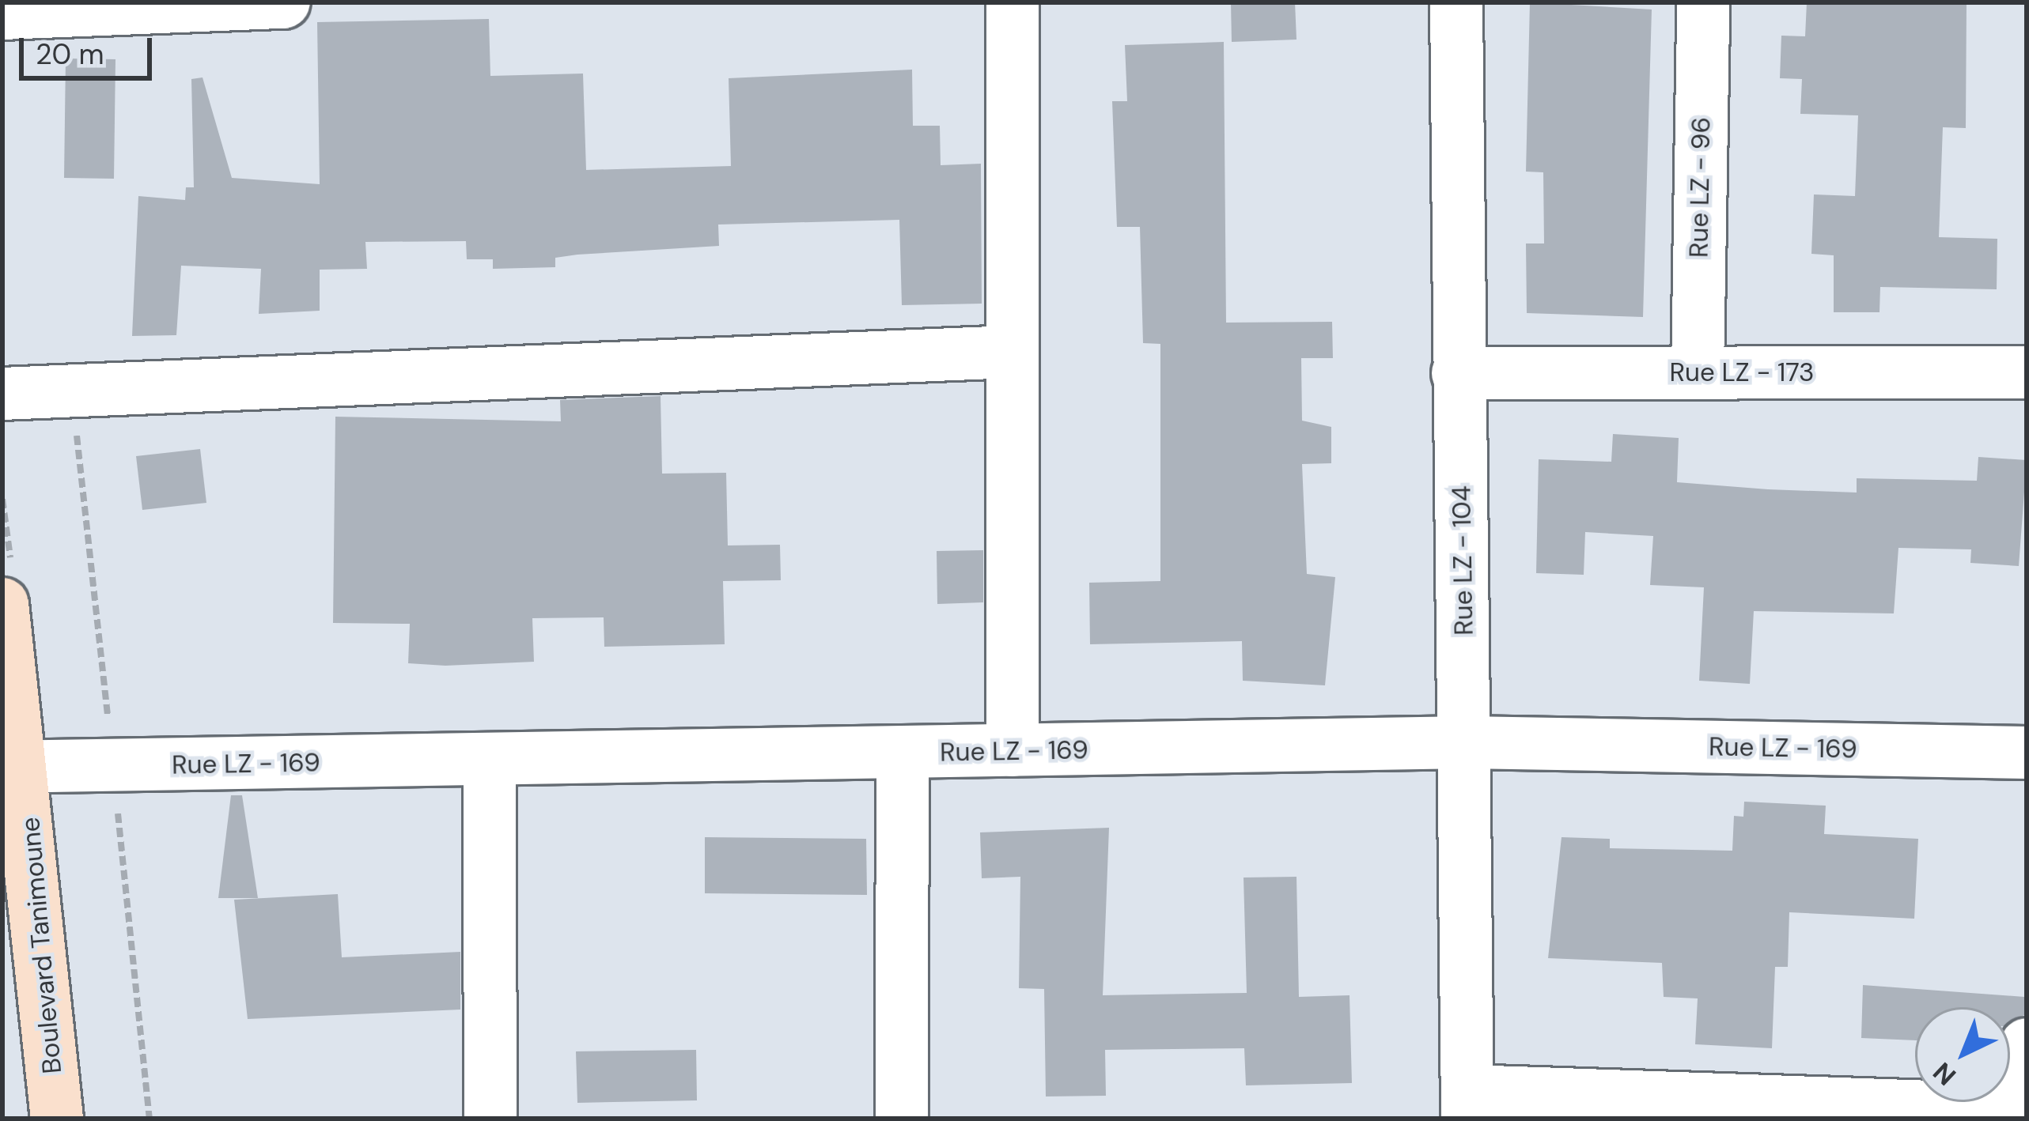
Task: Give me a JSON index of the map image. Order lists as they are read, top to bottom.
{
  "streets": {
    "main road": ["Boulevard Tanimoune"],
    "street": [
      "Rue LZ - 96",
      "Rue LZ - 173",
      "Rue LZ - 104",
      "Rue LZ - 169"
    ]
  },
  "crossings": [
    ["Rue LZ - 96", "Rue LZ - 173"],
    ["Rue LZ - 173", "Rue LZ - 104"],
    ["Rue LZ - 104", "Rue LZ - 169"],
    ["Rue LZ - 169", "Boulevard Tanimoune"]
  ],
  "scale_bar": "20 m",
  "north": "bottom left"
}
